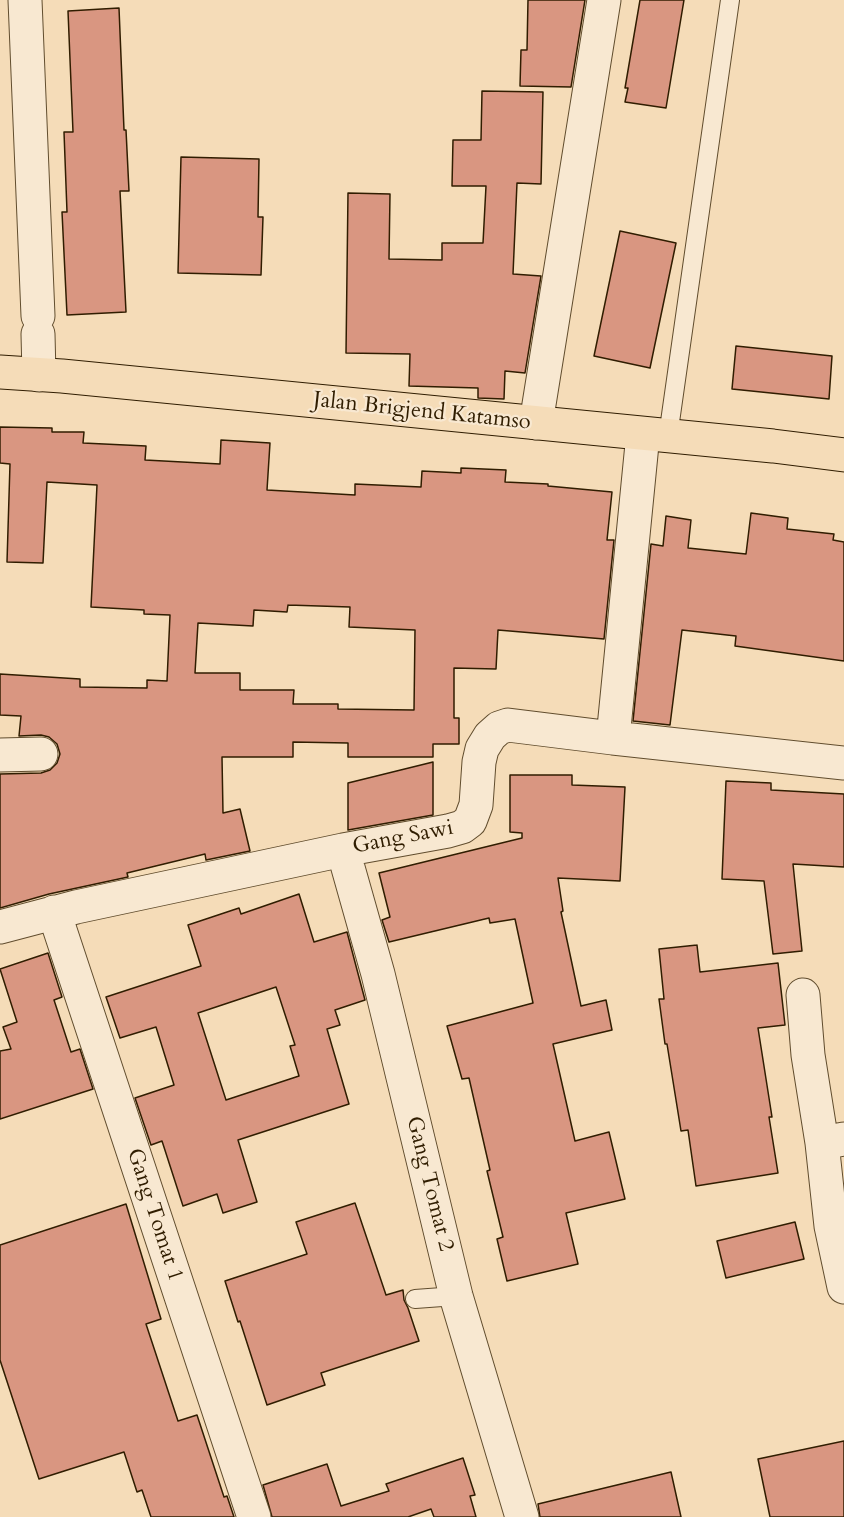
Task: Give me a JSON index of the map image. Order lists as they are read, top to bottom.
{
  "streets": {
    "main road": ["Jalan Brigjend Katamso"],
    "street": ["Gang Sawi", "Gang Tomat 2", "Gang Tomat 1"]
  },
  "crossings": [
    ["Gang Sawi", "Gang Tomat 2"],
    ["Gang Sawi", "Gang Tomat 1"]
  ]
}
